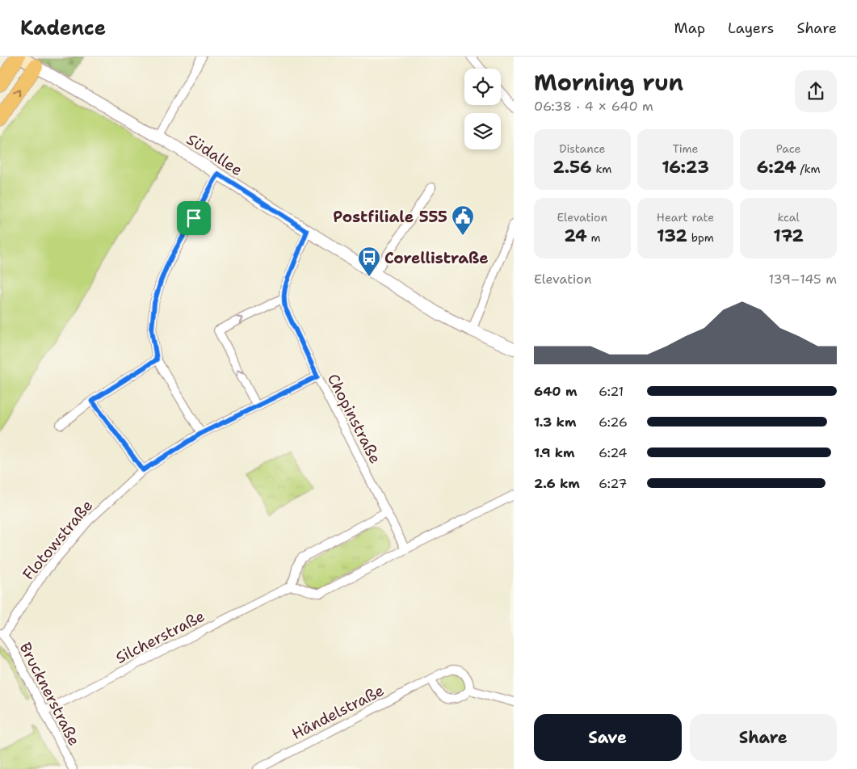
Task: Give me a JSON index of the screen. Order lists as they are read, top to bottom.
{
  "streets": {
    "street": [
      "Südallee",
      "Chopinstraße",
      "Flotowstraße",
      "Silcherstraße",
      "Brucknerstraße",
      "Händelstraße"
    ]
  },
  "crossings": [
    ["Chopinstraße", "Flotowstraße"],
    ["Flotowstraße", "Brucknerstraße"],
    ["Silcherstraße", "Brucknerstraße"]
  ],
  "places": {
    "public building": ["Postfiliale 555"],
    "bus stop": ["Corellistraße"]
  },
  "page": {
    "header": "Kadence",
    "nav": ["Map", "Layers", "Share"],
    "heading": ["Morning run", "06:38 · 4 × 640 m"],
    "stats": [
      ["Distance", "2.56 km"],
      ["Time", "16:23"],
      ["Pace", "6:24 /km"],
      ["Elevation", "24 m"],
      ["Heart rate", "132 bpm"],
      ["kcal", "172"]
    ],
    "chart": ["Elevation", "139–145 m"],
    "list": [
      {
        "name": "640 m",
        "note": "6:21"
      },
      {
        "name": "1.3 km",
        "note": "6:26"
      },
      {
        "name": "1.9 km",
        "note": "6:24"
      },
      {
        "name": "2.6 km",
        "note": "6:27"
      }
    ],
    "buttons": ["Save", "Share"]
  }
}
